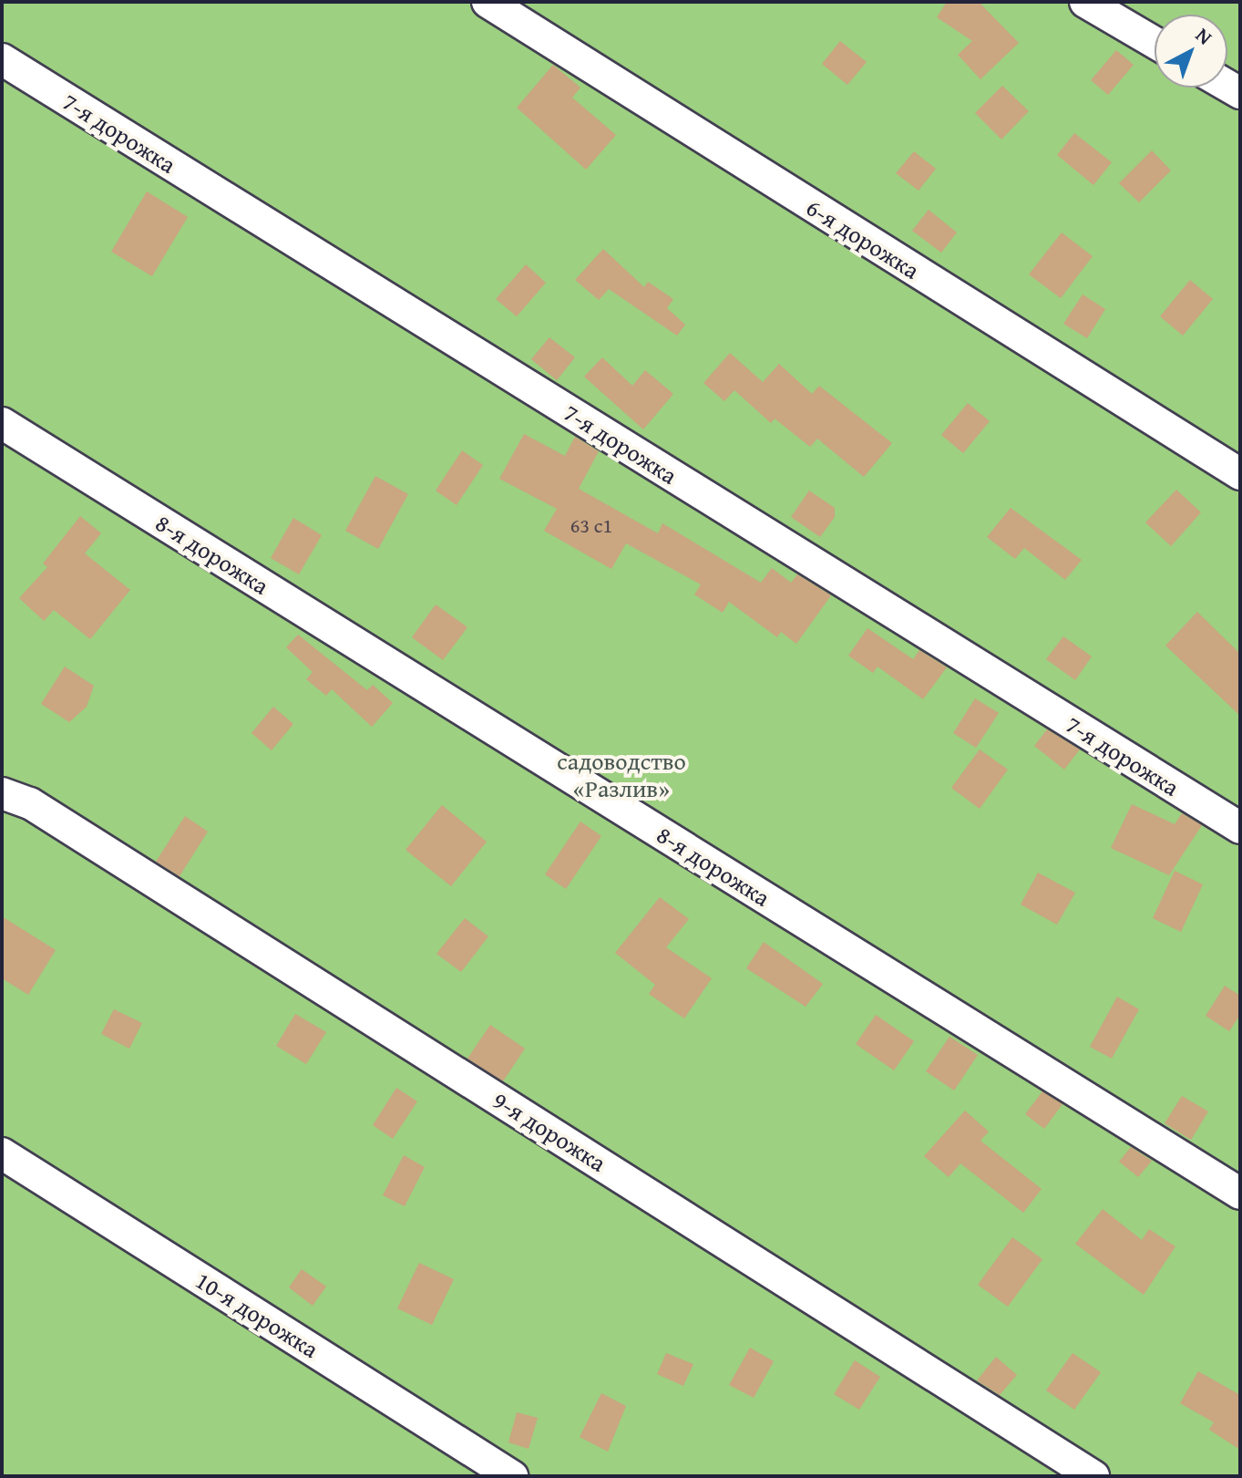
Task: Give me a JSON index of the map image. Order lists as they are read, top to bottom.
{
  "streets": {
    "street": [
      "7-я дорожка",
      "6-я дорожка",
      "8-я дорожка",
      "9-я дорожка",
      "10-я дорожка"
    ]
  },
  "parks": ["садоводство «Разлив»"],
  "house_numbers": ["63 с1"],
  "north": "top right"
}
